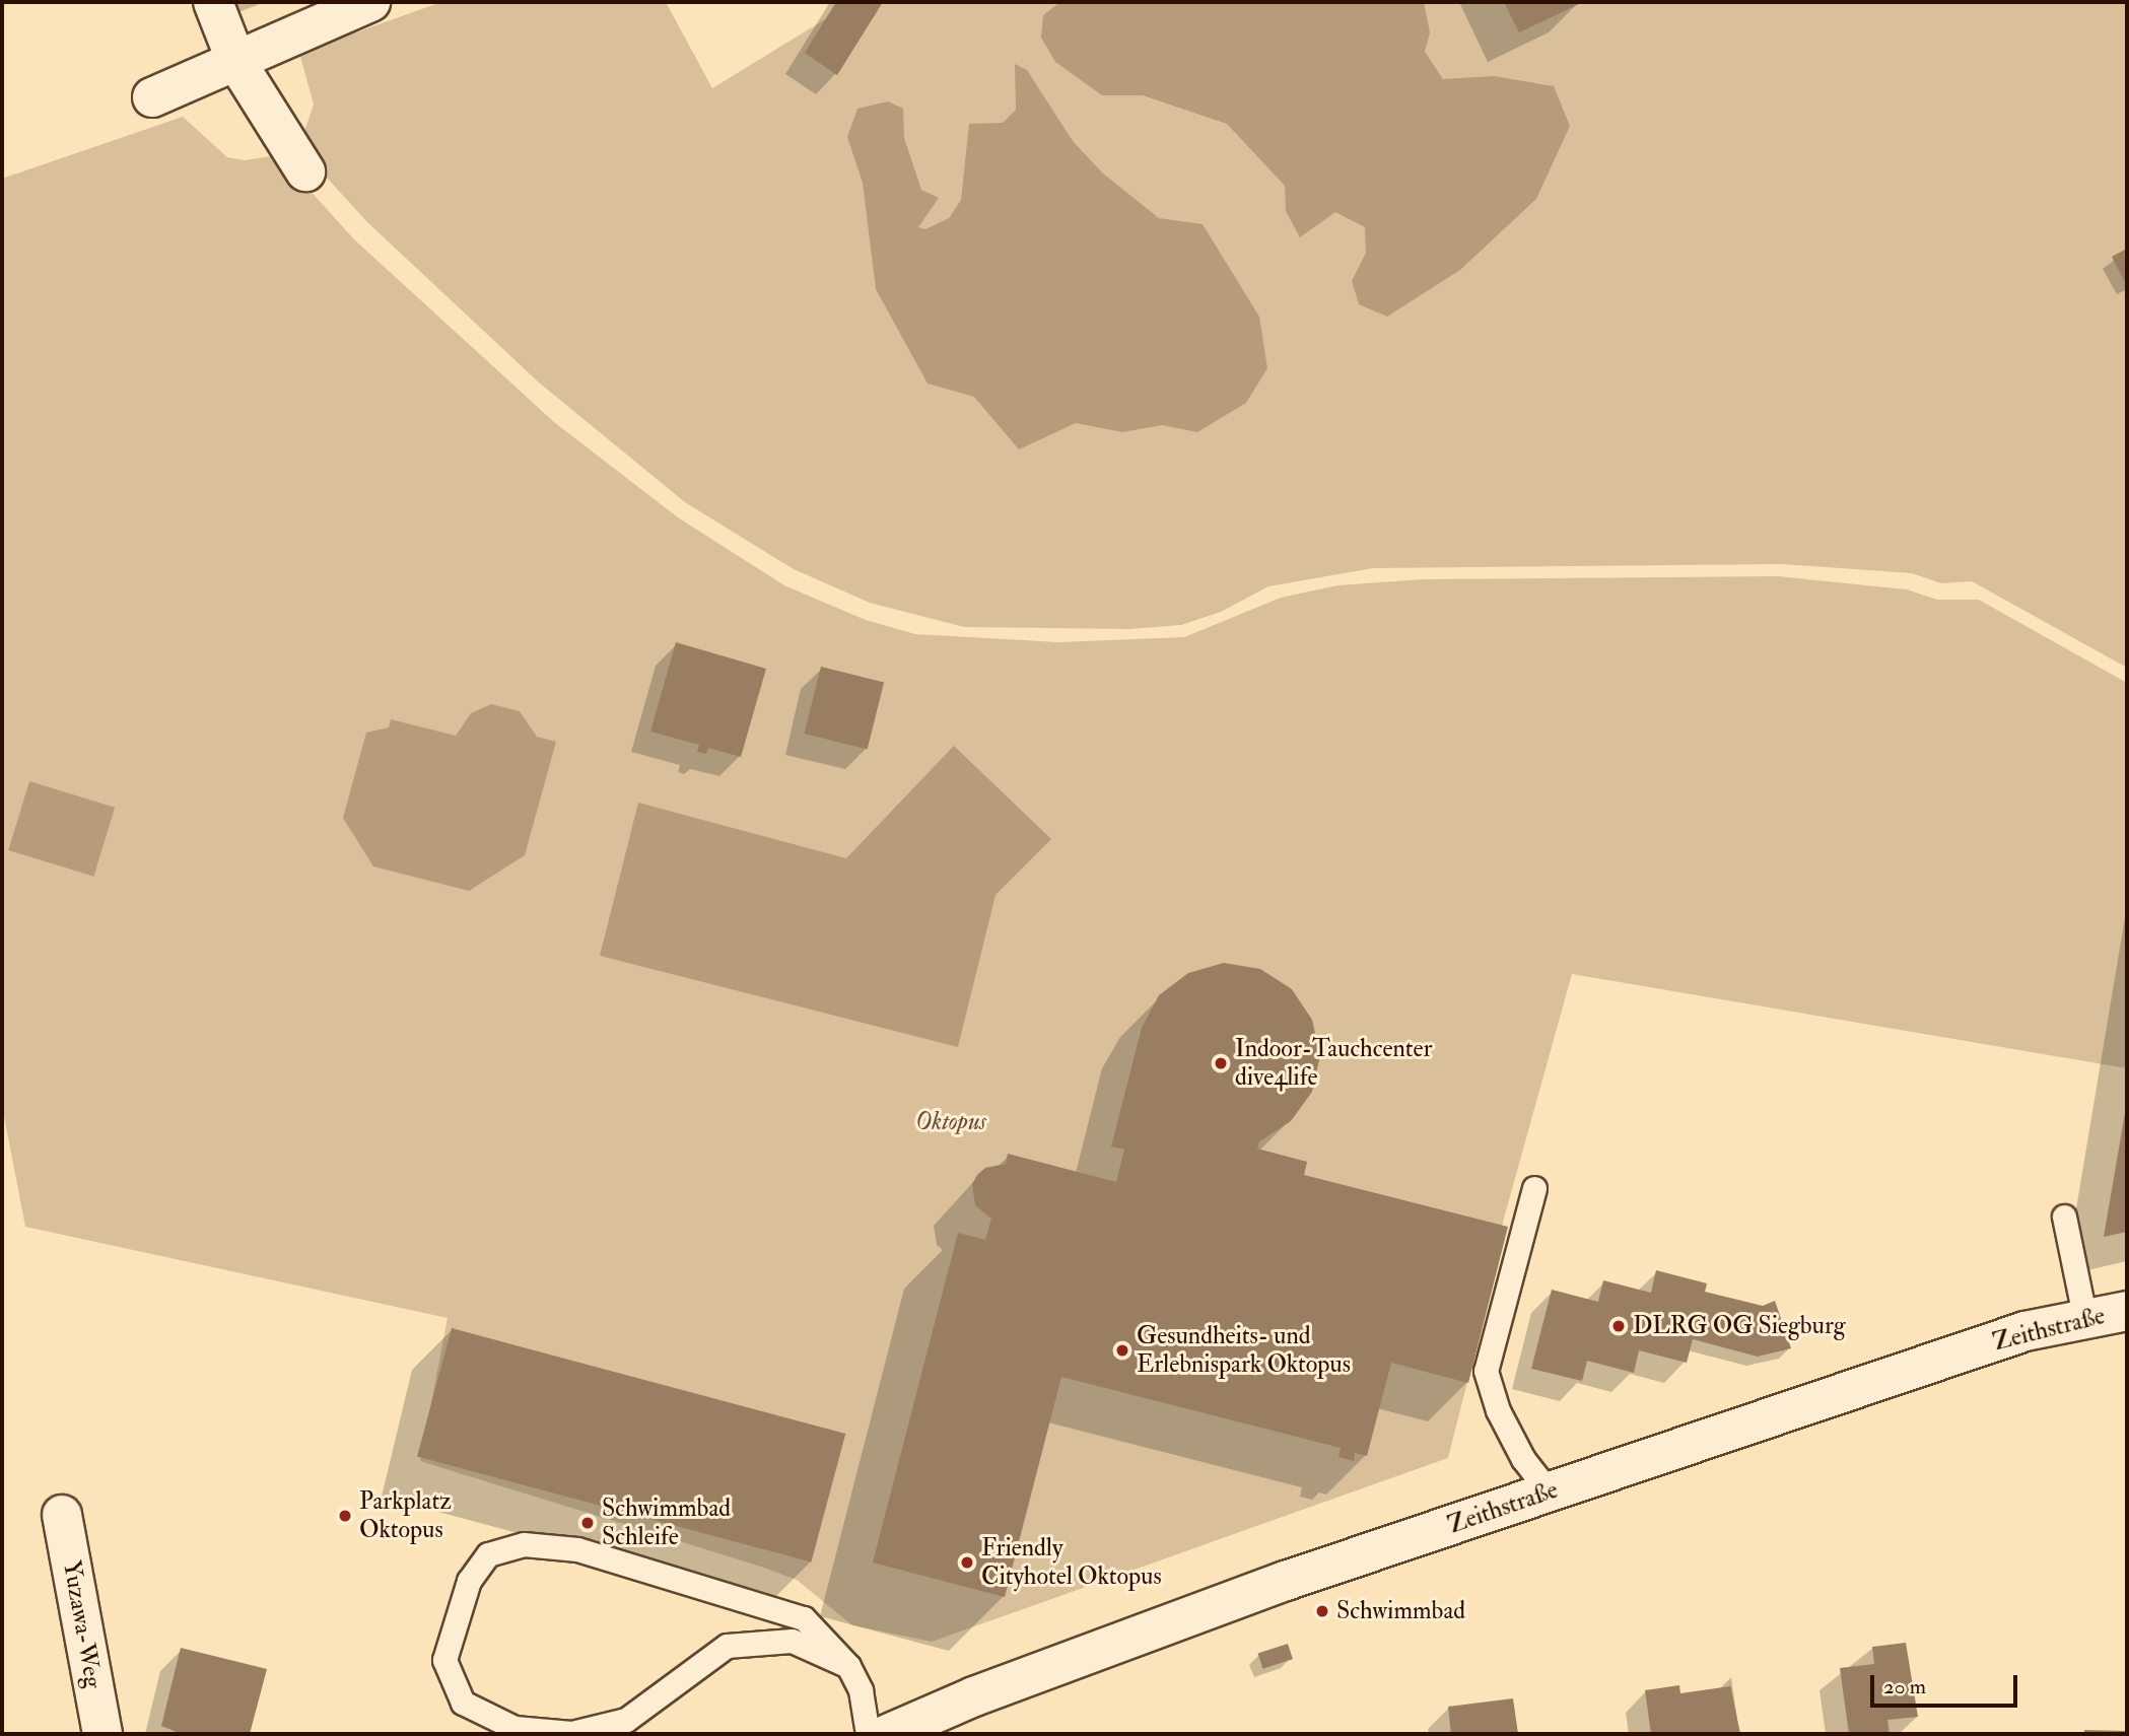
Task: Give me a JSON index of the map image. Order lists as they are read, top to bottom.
{
  "streets": {
    "street": ["Zeithstraße", "Yuzawa-Weg"]
  },
  "parks": ["Oktopus"],
  "places": [
    "Indoor-Tauchcenter dive4life",
    "DLRG OG Siegburg",
    "Gesundheits- und Erlebnispark Oktopus",
    "Parkplatz Oktopus",
    "Schwimmbad Schleife",
    "Friendly Cityhotel Oktopus",
    "Schwimmbad"
  ],
  "scale_bar": "20 m"
}
